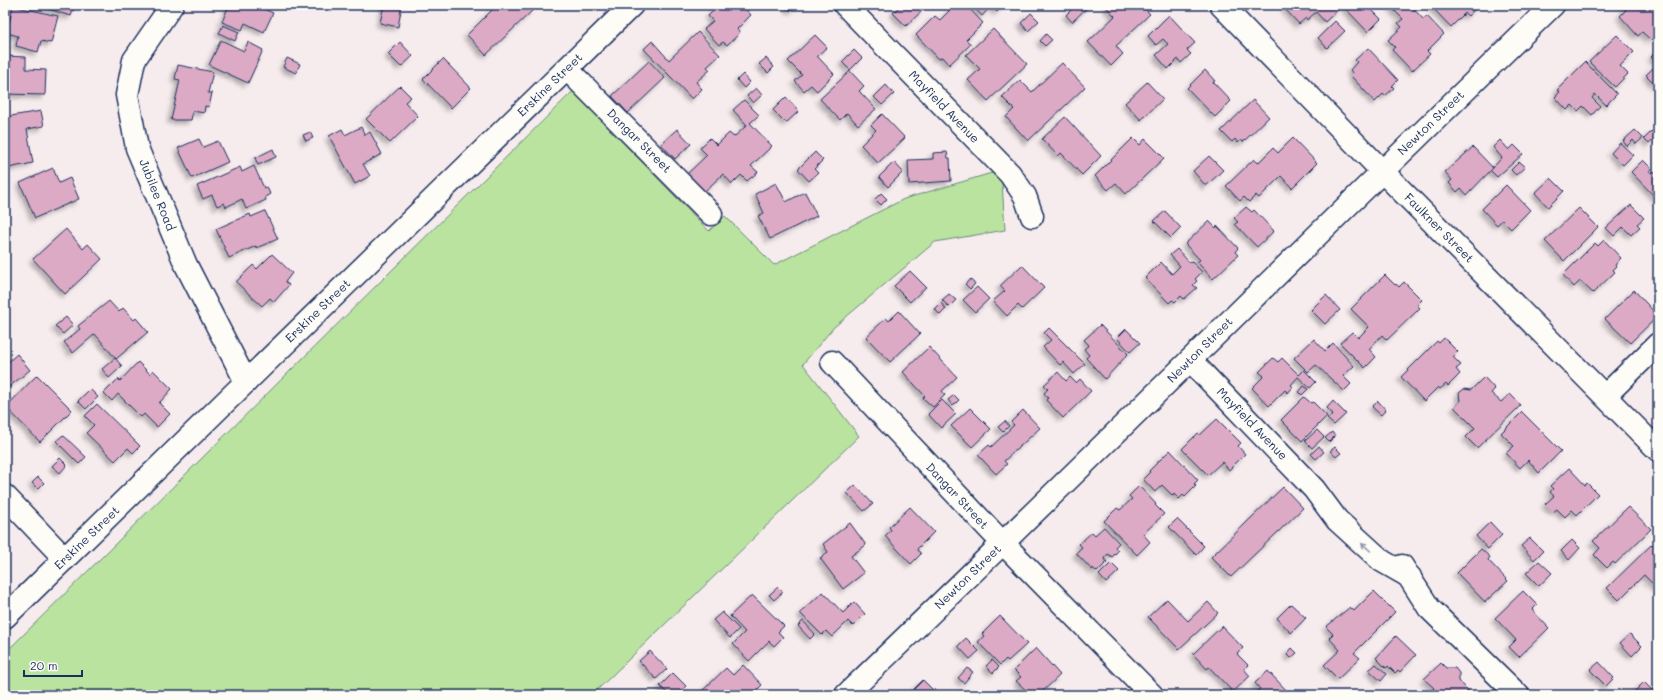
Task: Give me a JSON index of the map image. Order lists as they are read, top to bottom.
{
  "streets": {
    "street": [
      "Erskine Street",
      "Mayfield Avenue",
      "Newton Street",
      "Dangar Street",
      "Jubilee Road",
      "Faulkner Street"
    ]
  },
  "crossings": [
    ["Erskine Street", "Dangar Street"],
    ["Erskine Street", "Jubilee Road"],
    ["Mayfield Avenue", "Newton Street"],
    ["Newton Street", "Dangar Street"],
    ["Newton Street", "Faulkner Street"]
  ],
  "scale_bar": "20 m"
}
